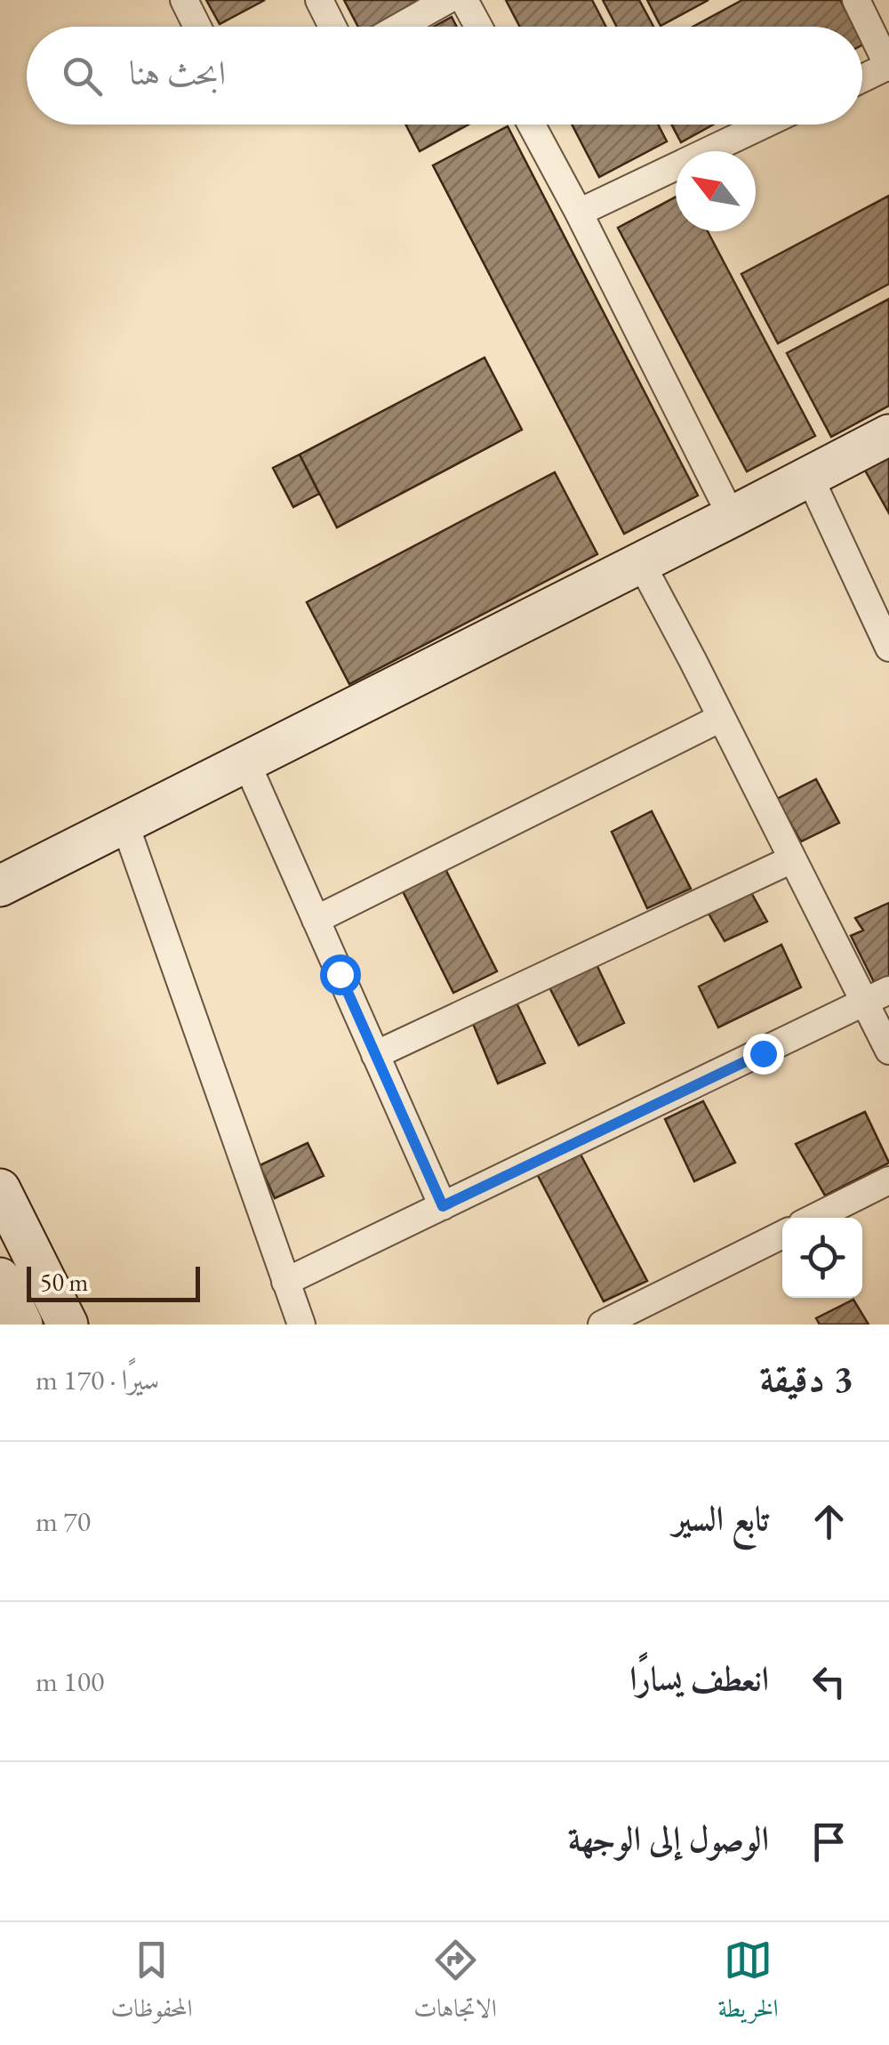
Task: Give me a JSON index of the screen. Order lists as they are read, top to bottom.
{
  "scale_bar": "50 m",
  "north": "top left",
  "page": {
    "search": "ابحث هنا",
    "scale": "50 m",
    "heading": ["3 دقيقة", "سيرًا · 170 m"],
    "list": [
      ["تابع السير", "70 m"],
      ["انعطف يسارًا", "100 m"],
      "الوصول إلى الوجهة"
    ],
    "nav": ["الخريطة", "الاتجاهات", "المحفوظات"]
  }
}
